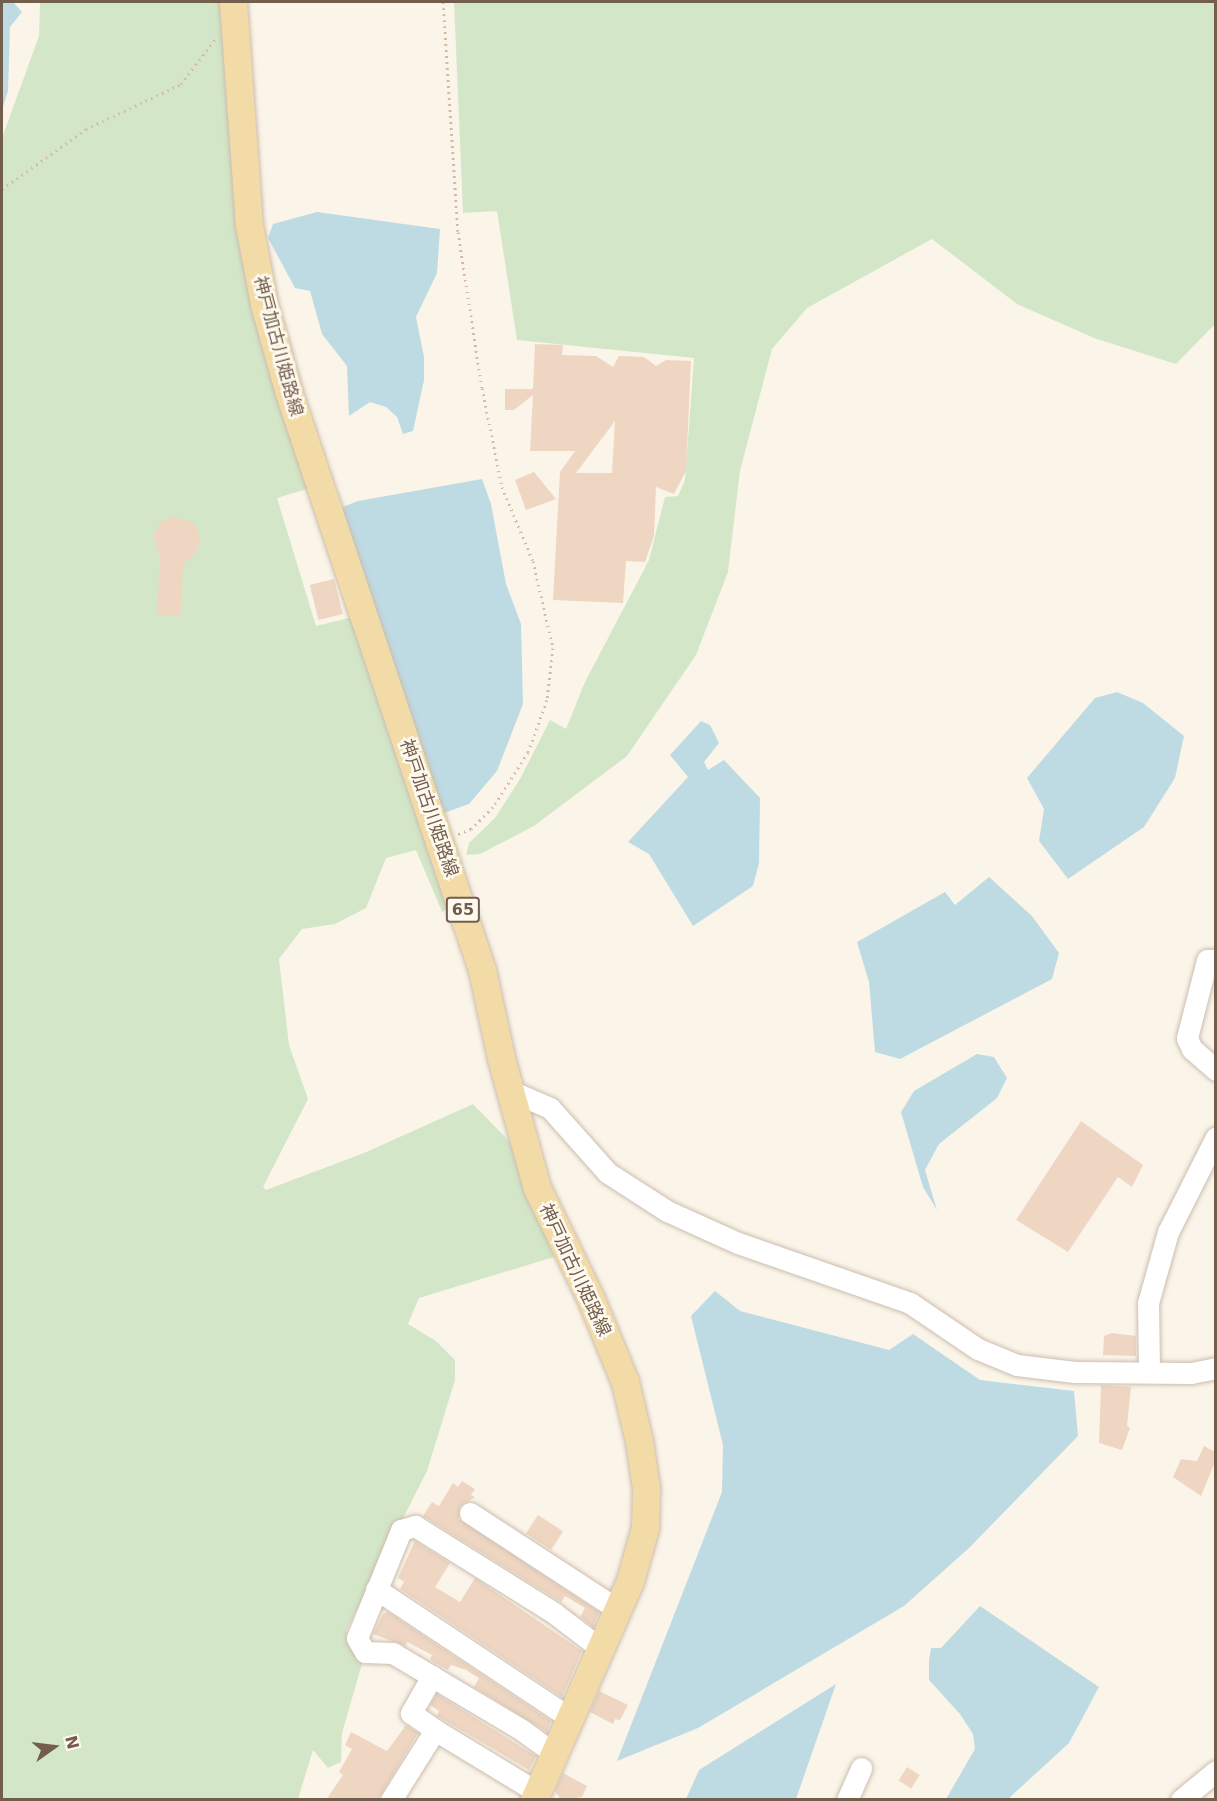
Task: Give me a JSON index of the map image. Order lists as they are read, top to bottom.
{
  "streets": {
    "main road": ["神戸加古川姫路線", "65"]
  },
  "north": "right"
}
